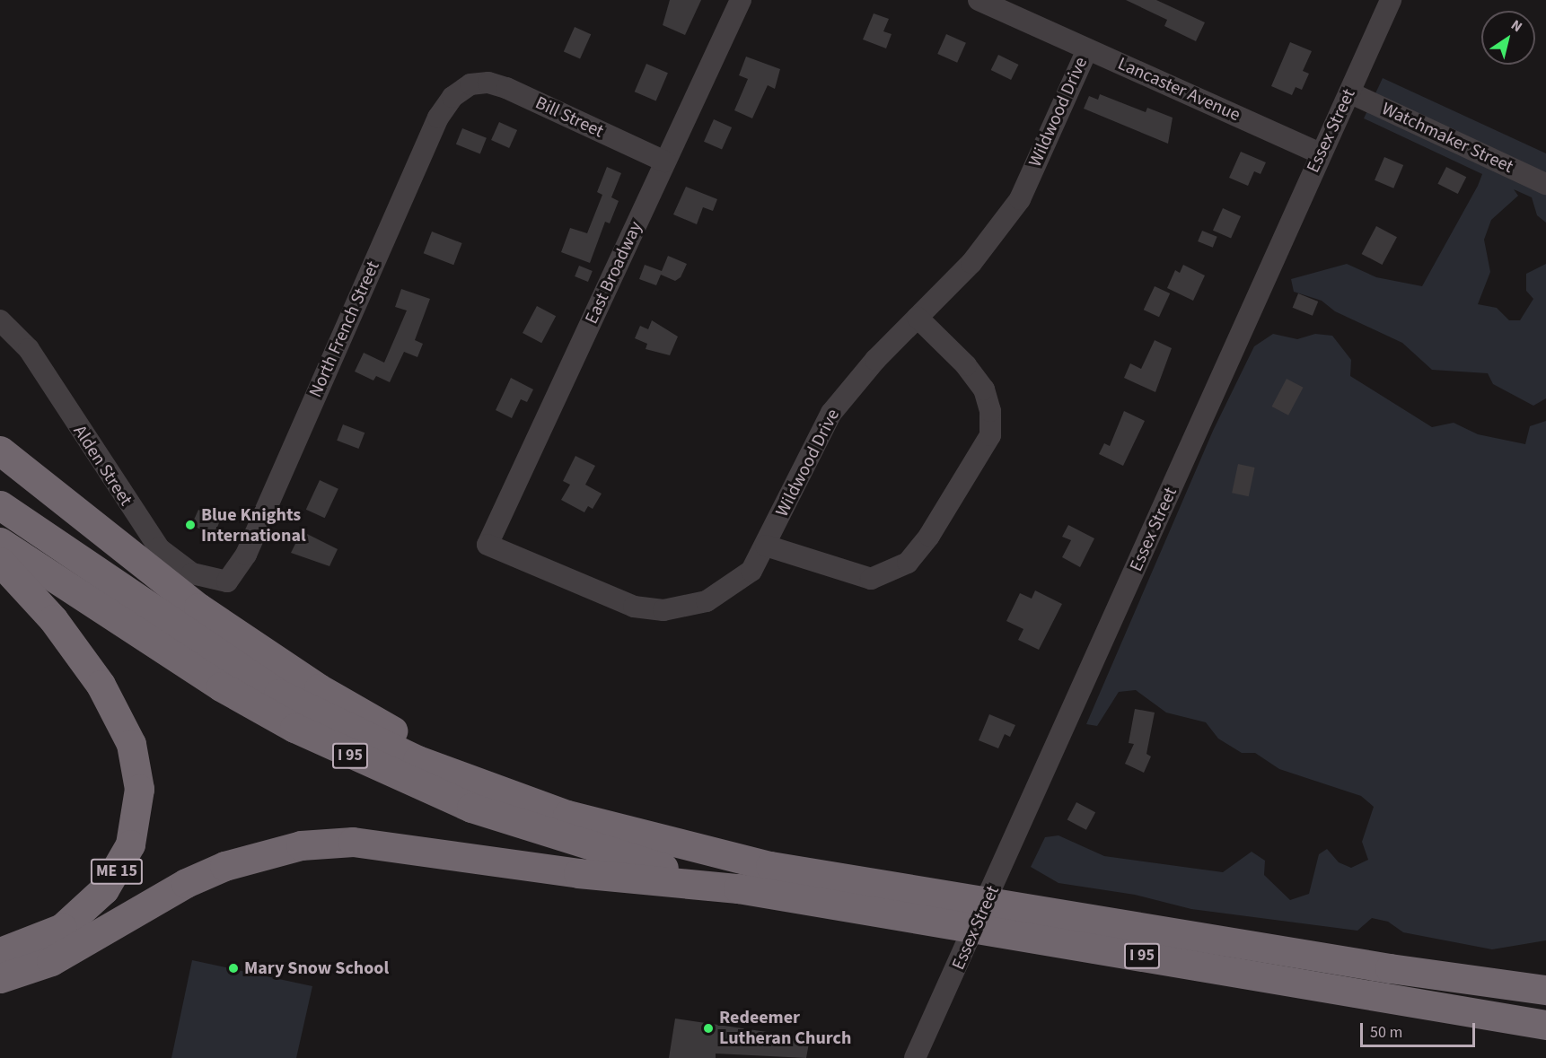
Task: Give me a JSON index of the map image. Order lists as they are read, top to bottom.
{
  "streets": {
    "highway": ["I 95", "ME 15"],
    "street": [
      "Lancaster Avenue",
      "Wildwood Drive",
      "Bill Street",
      "Essex Street",
      "Watchmaker Street",
      "East Broadway",
      "North French Street",
      "Alden Street"
    ]
  },
  "crossings": [
    ["Lancaster Avenue", "Wildwood Drive"],
    ["Lancaster Avenue", "Essex Street"],
    ["Wildwood Drive", "East Broadway"],
    ["Bill Street", "East Broadway"],
    ["Bill Street", "North French Street"],
    ["Essex Street", "Watchmaker Street"],
    ["North French Street", "Alden Street"]
  ],
  "places": ["Blue Knights International", "Mary Snow School", "Redeemer Lutheran Church"],
  "scale_bar": "50 m",
  "north": "top right"
}
